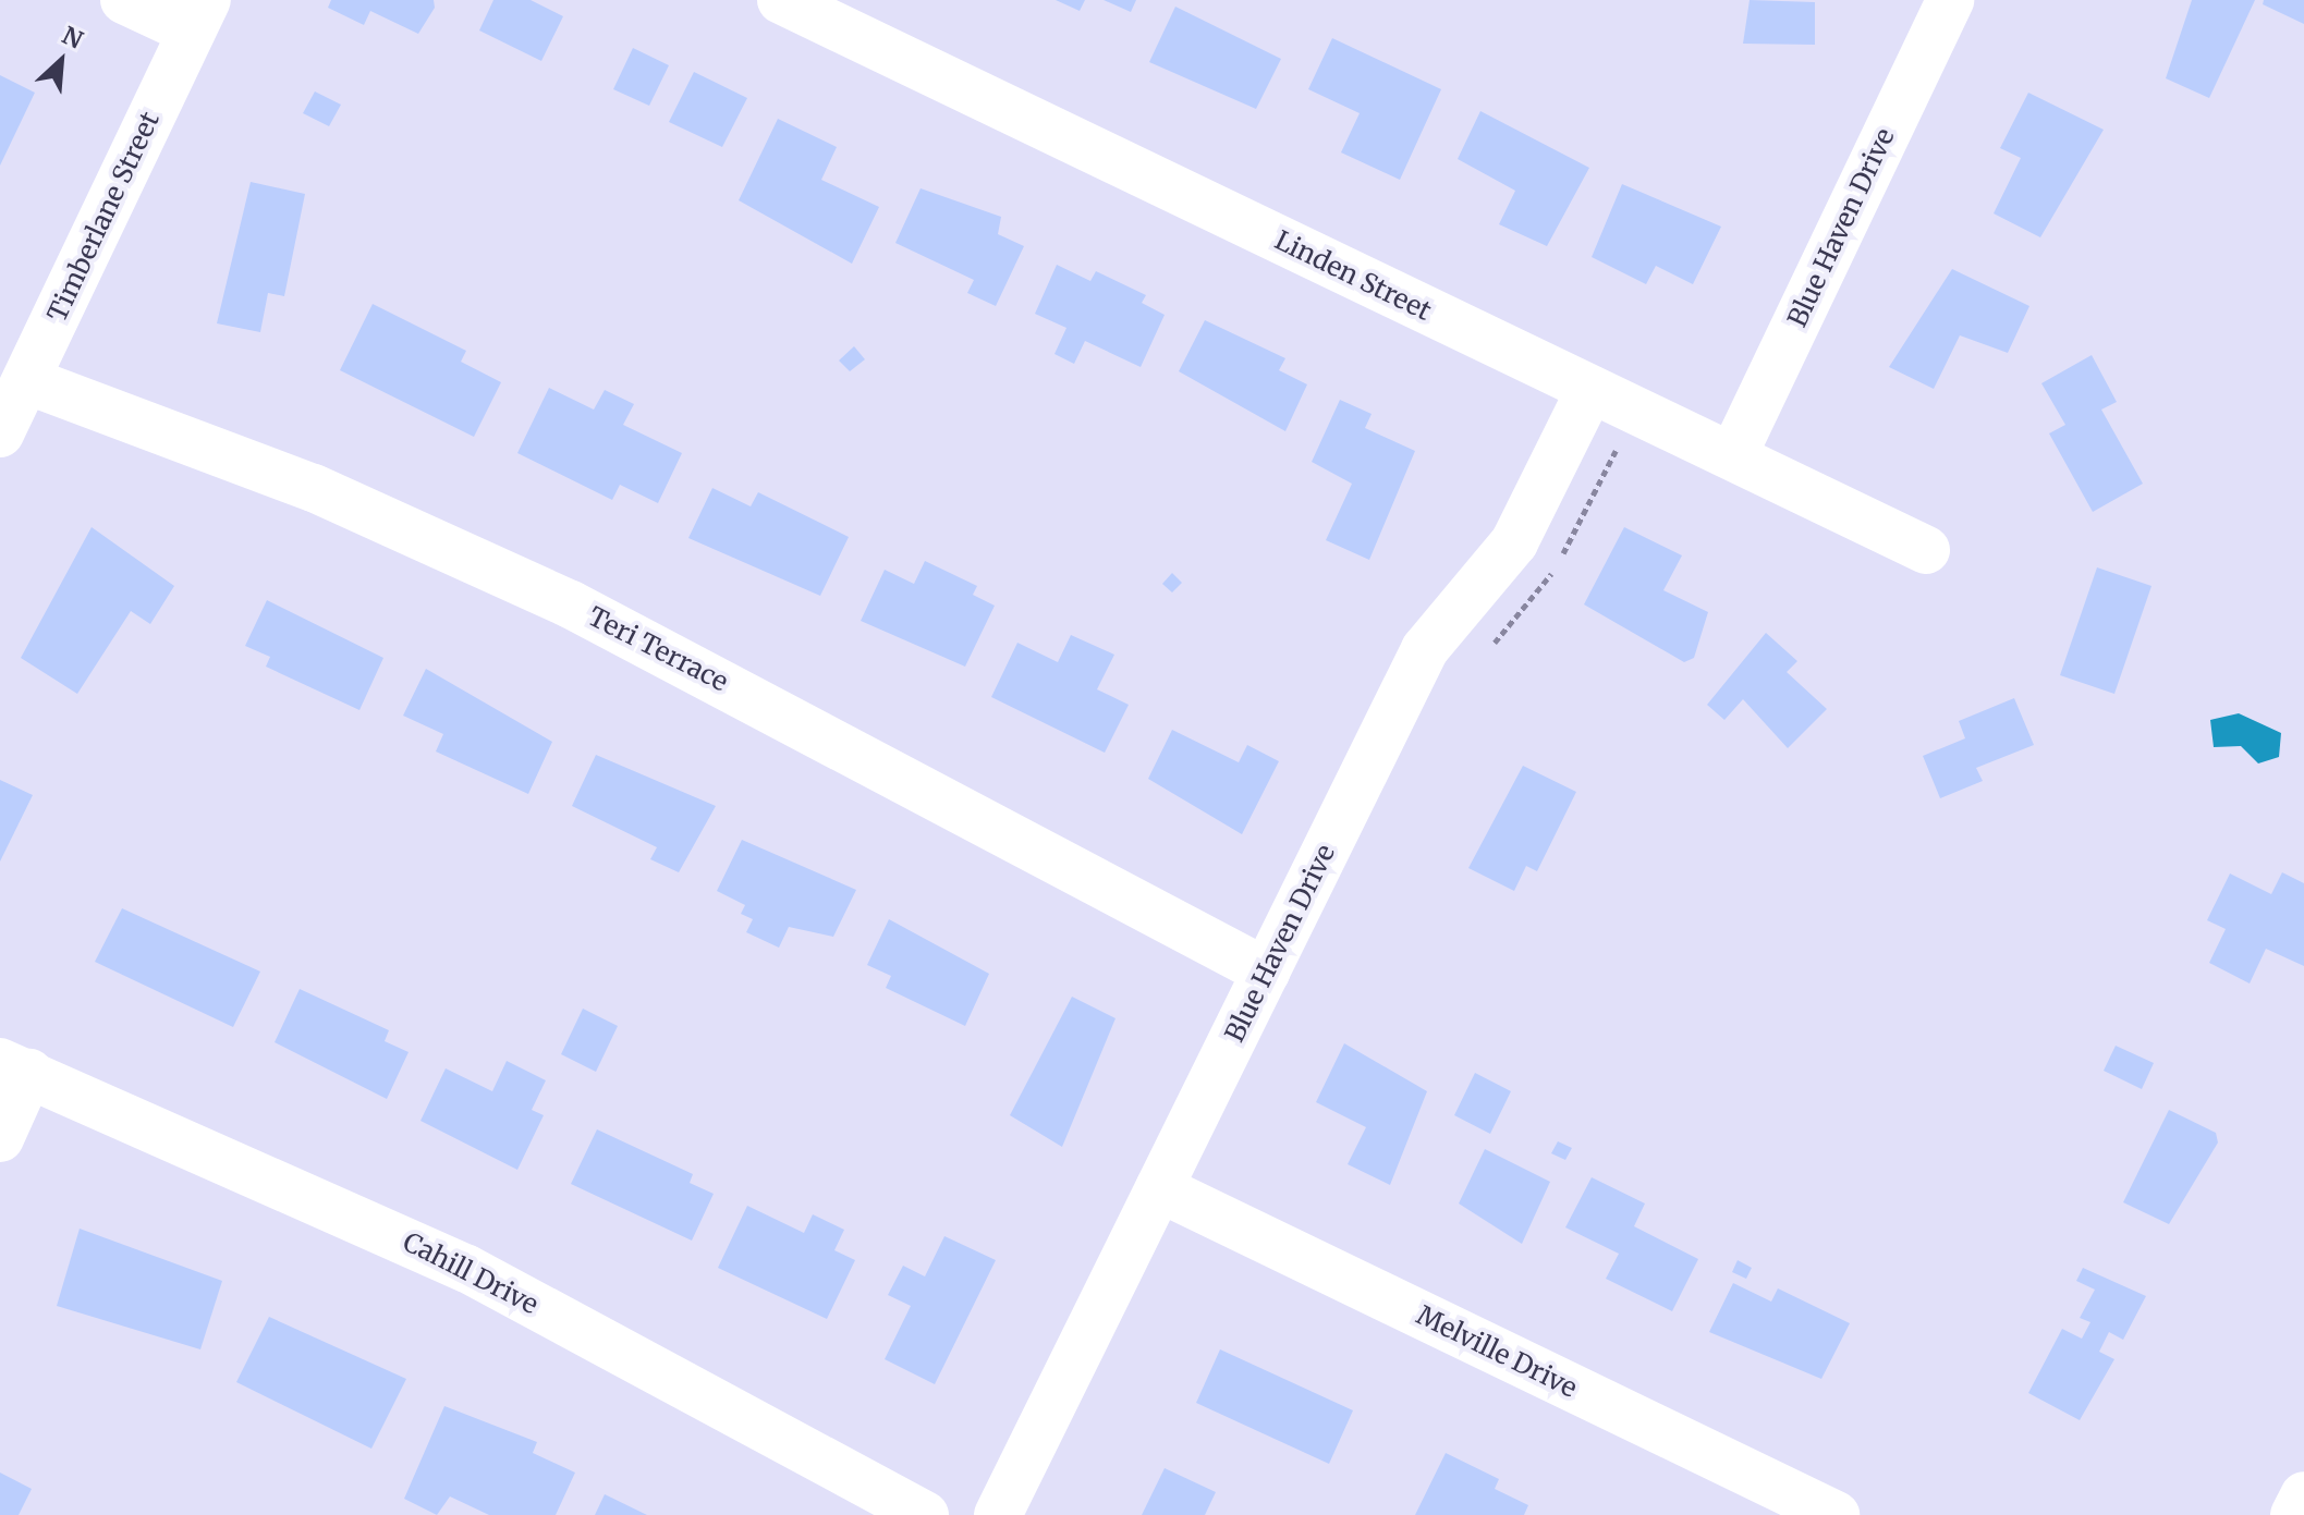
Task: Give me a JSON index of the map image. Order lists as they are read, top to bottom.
{
  "streets": {
    "street": [
      "Timberlane Street",
      "Blue Haven Drive",
      "Linden Street",
      "Teri Terrace",
      "Cahill Drive",
      "Melville Drive"
    ]
  },
  "crossings": [
    ["Timberlane Street", "Teri Terrace"],
    ["Blue Haven Drive", "Linden Street"],
    ["Blue Haven Drive", "Teri Terrace"],
    ["Blue Haven Drive", "Melville Drive"]
  ],
  "north": "top right"
}
